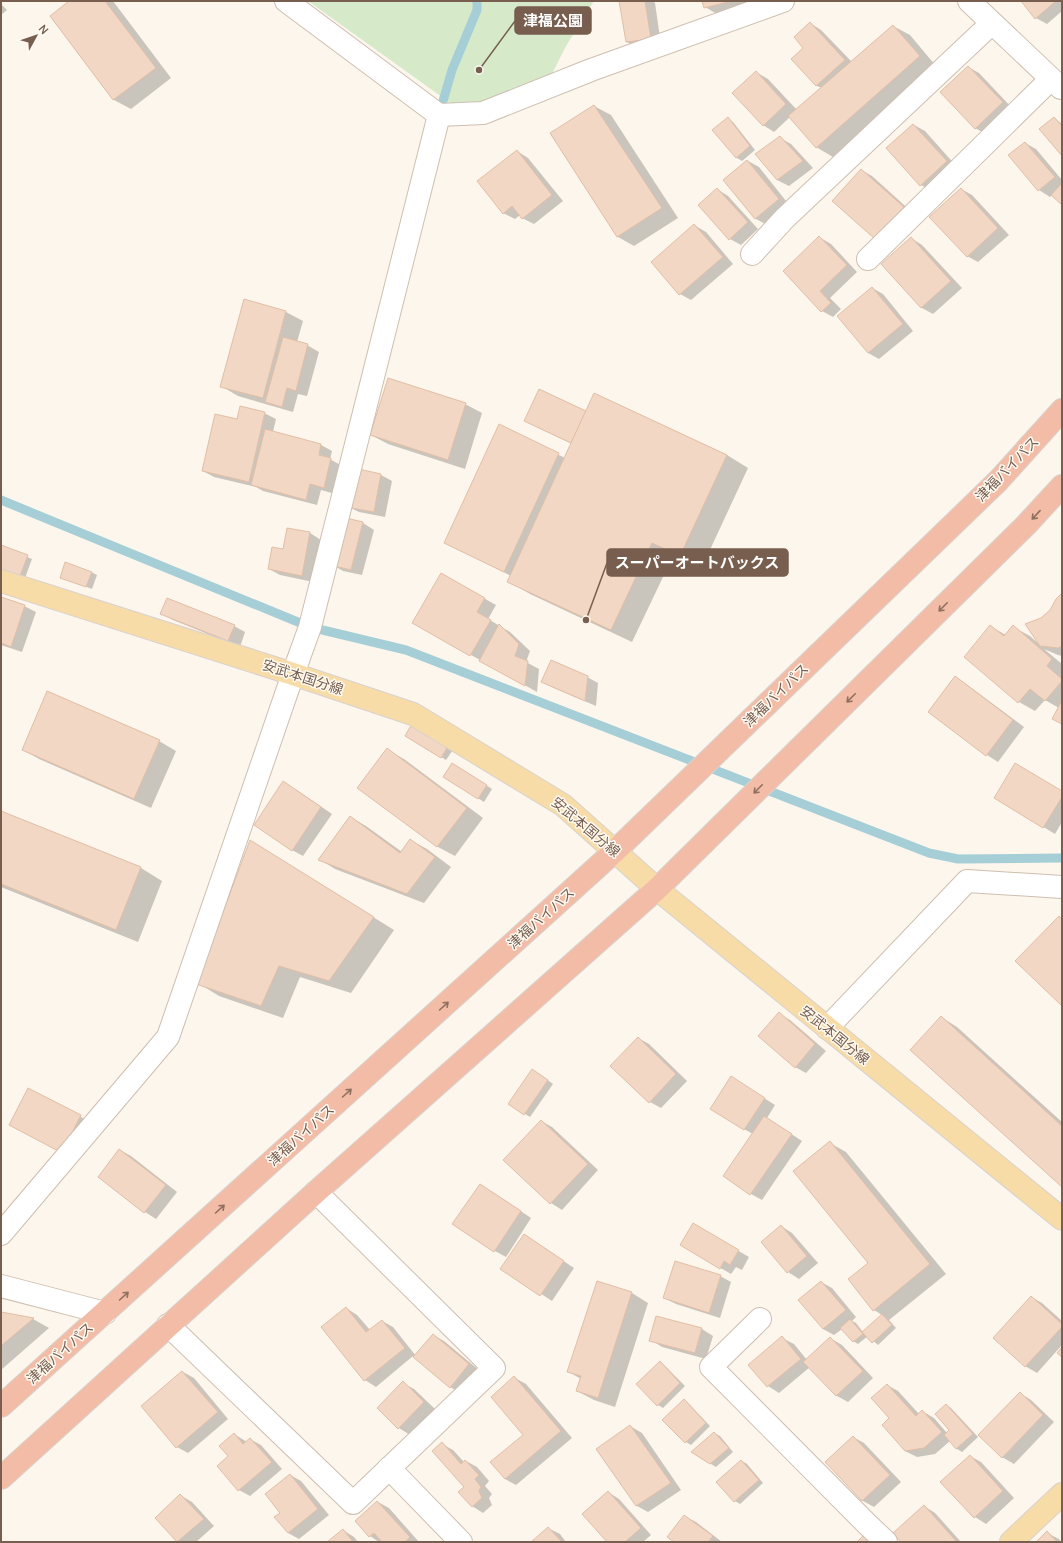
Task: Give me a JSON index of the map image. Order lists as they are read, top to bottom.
{
  "streets": {
    "highway": ["津福バイパス"],
    "main road": ["安武本国分線"]
  },
  "crossings": [
    ["津福バイパス", "安武本国分線"]
  ],
  "places": ["津福公園", "スーパーオートバックス"],
  "north": "top right"
}
